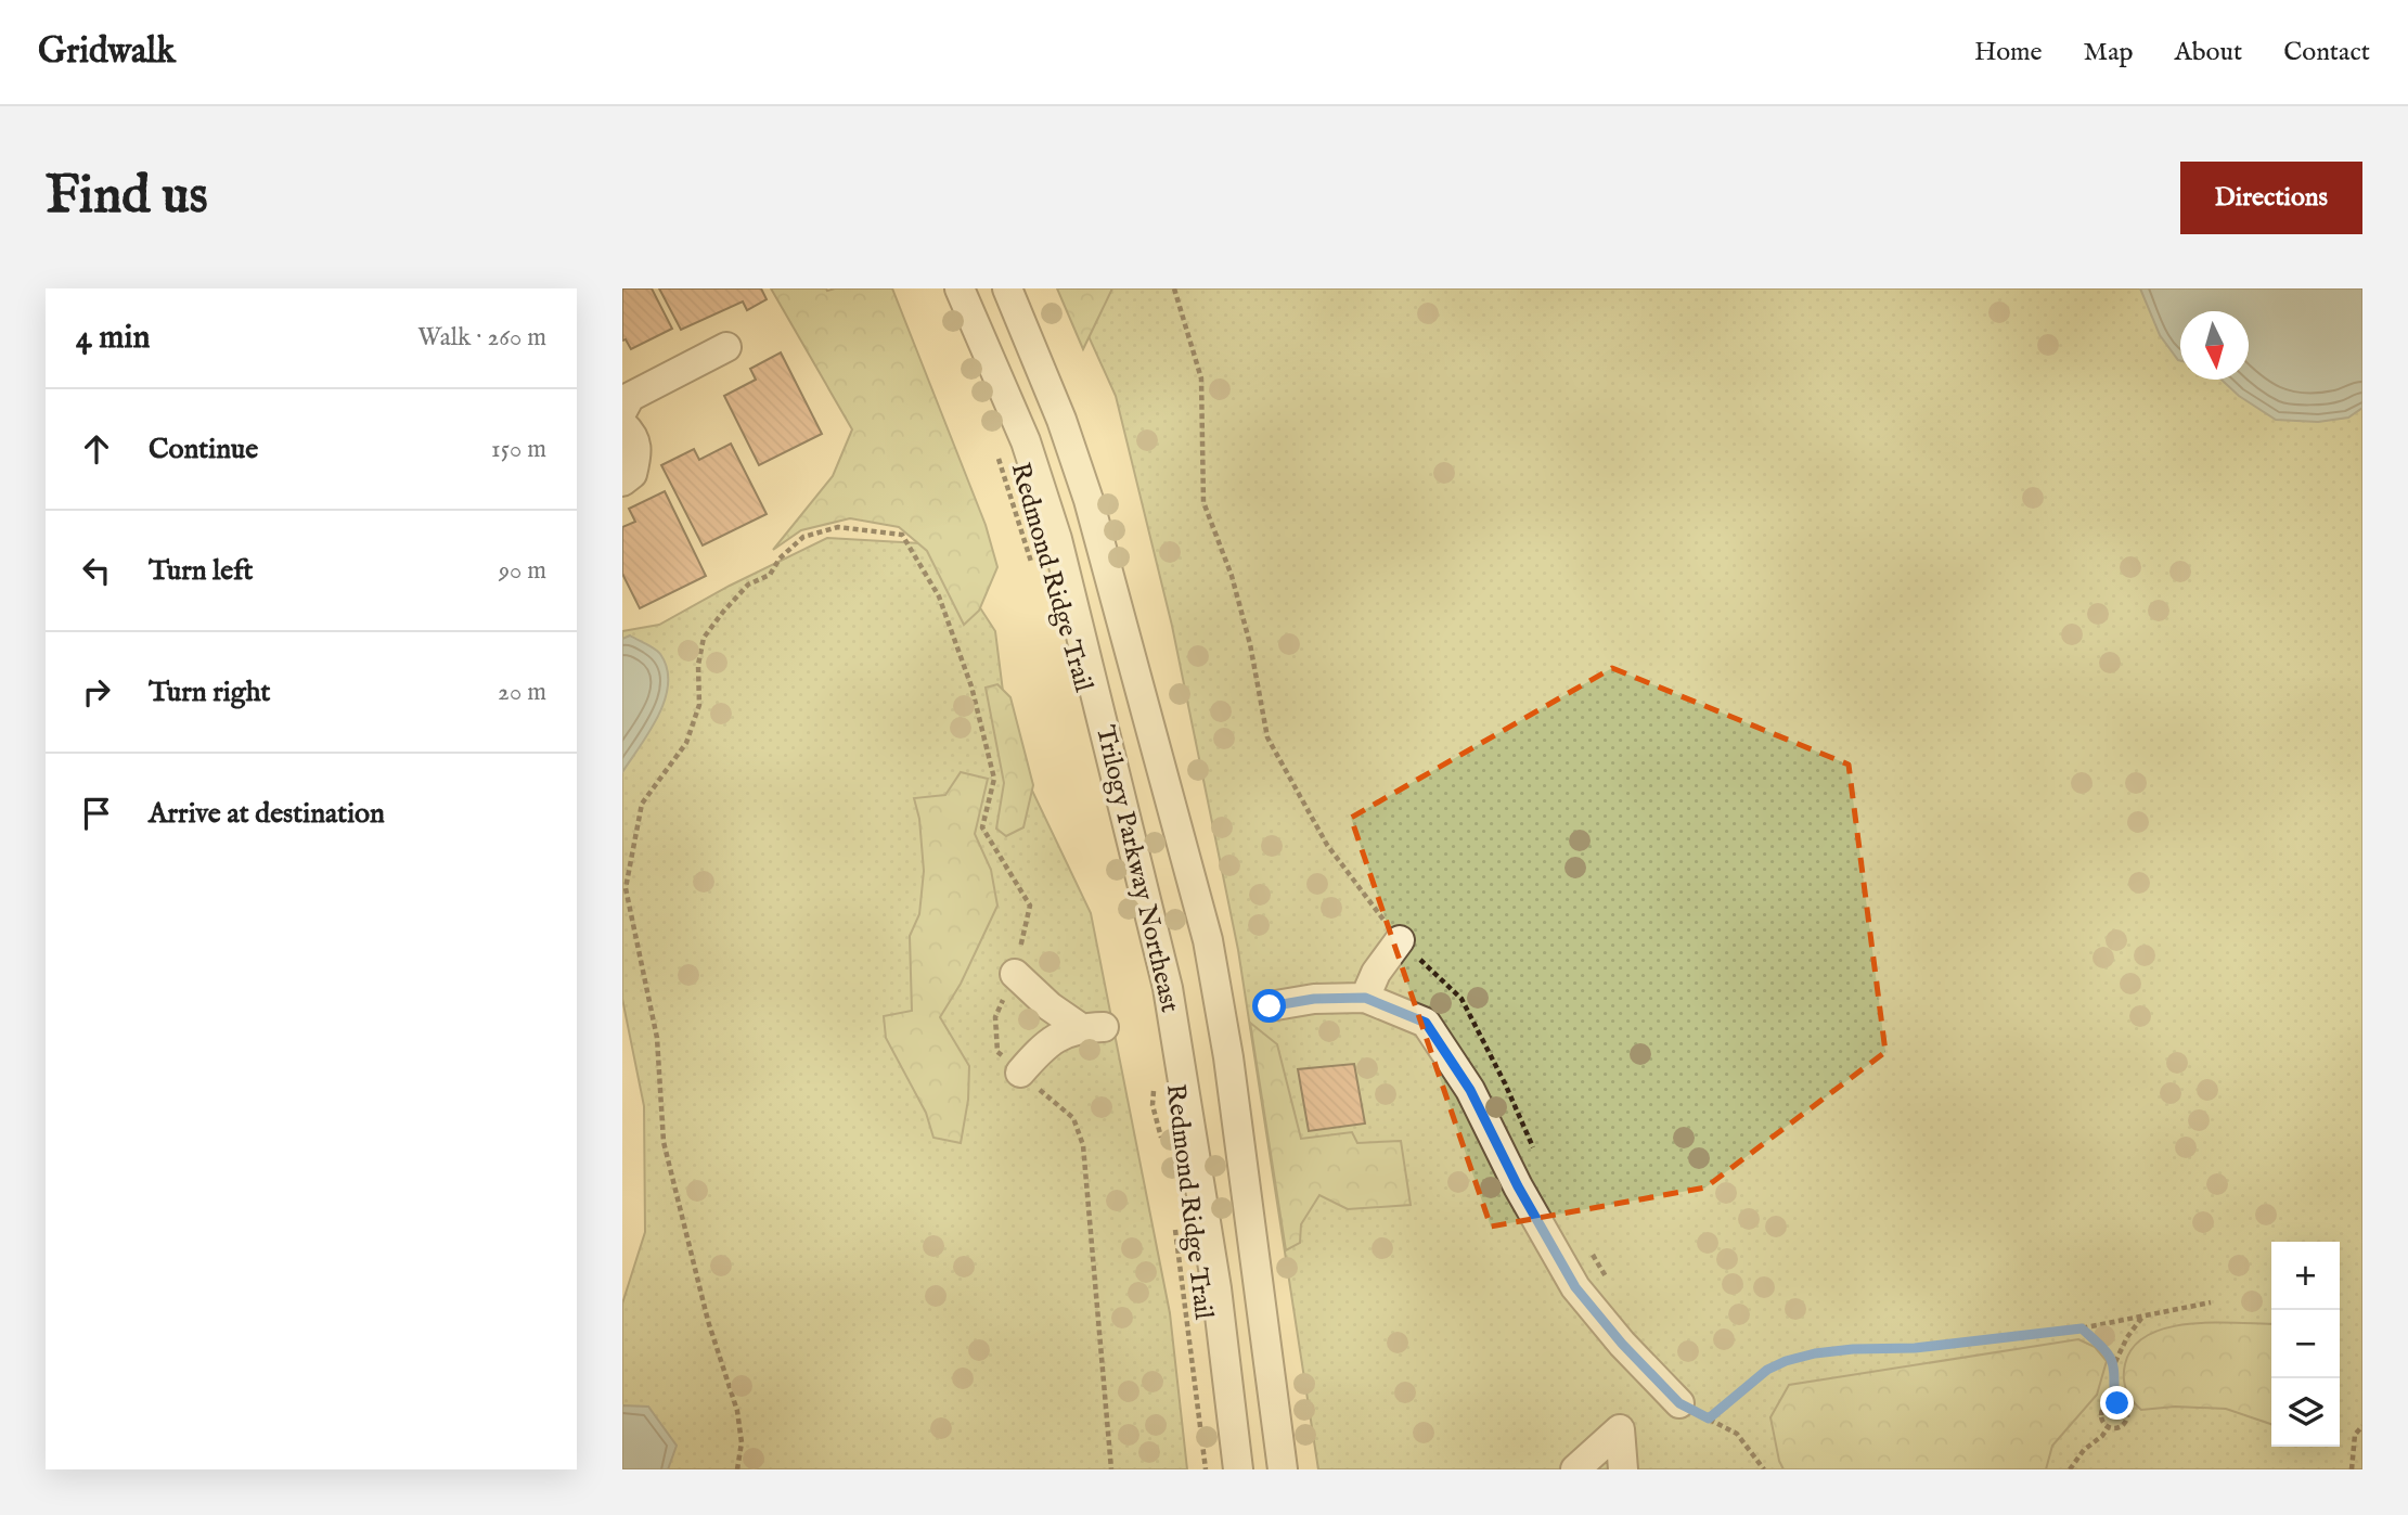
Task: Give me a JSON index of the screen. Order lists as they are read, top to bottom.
{
  "streets": {
    "street": ["Trilogy Parkway Northeast"],
    "path": ["Redmond Ridge Trail"]
  },
  "north": "bottom",
  "page": {
    "header": "Gridwalk",
    "nav": [
      "Home",
      "Map",
      "About",
      "Contact"
    ],
    "buttons": "Directions",
    "title": "Find us",
    "heading": ["4 min", "Walk · 260 m"],
    "list": [
      ["Continue", "150 m"],
      ["Turn left", "90 m"],
      ["Turn right", "20 m"],
      "Arrive at destination"
    ],
    "map_buttons": ["+", "−"]
  }
}
